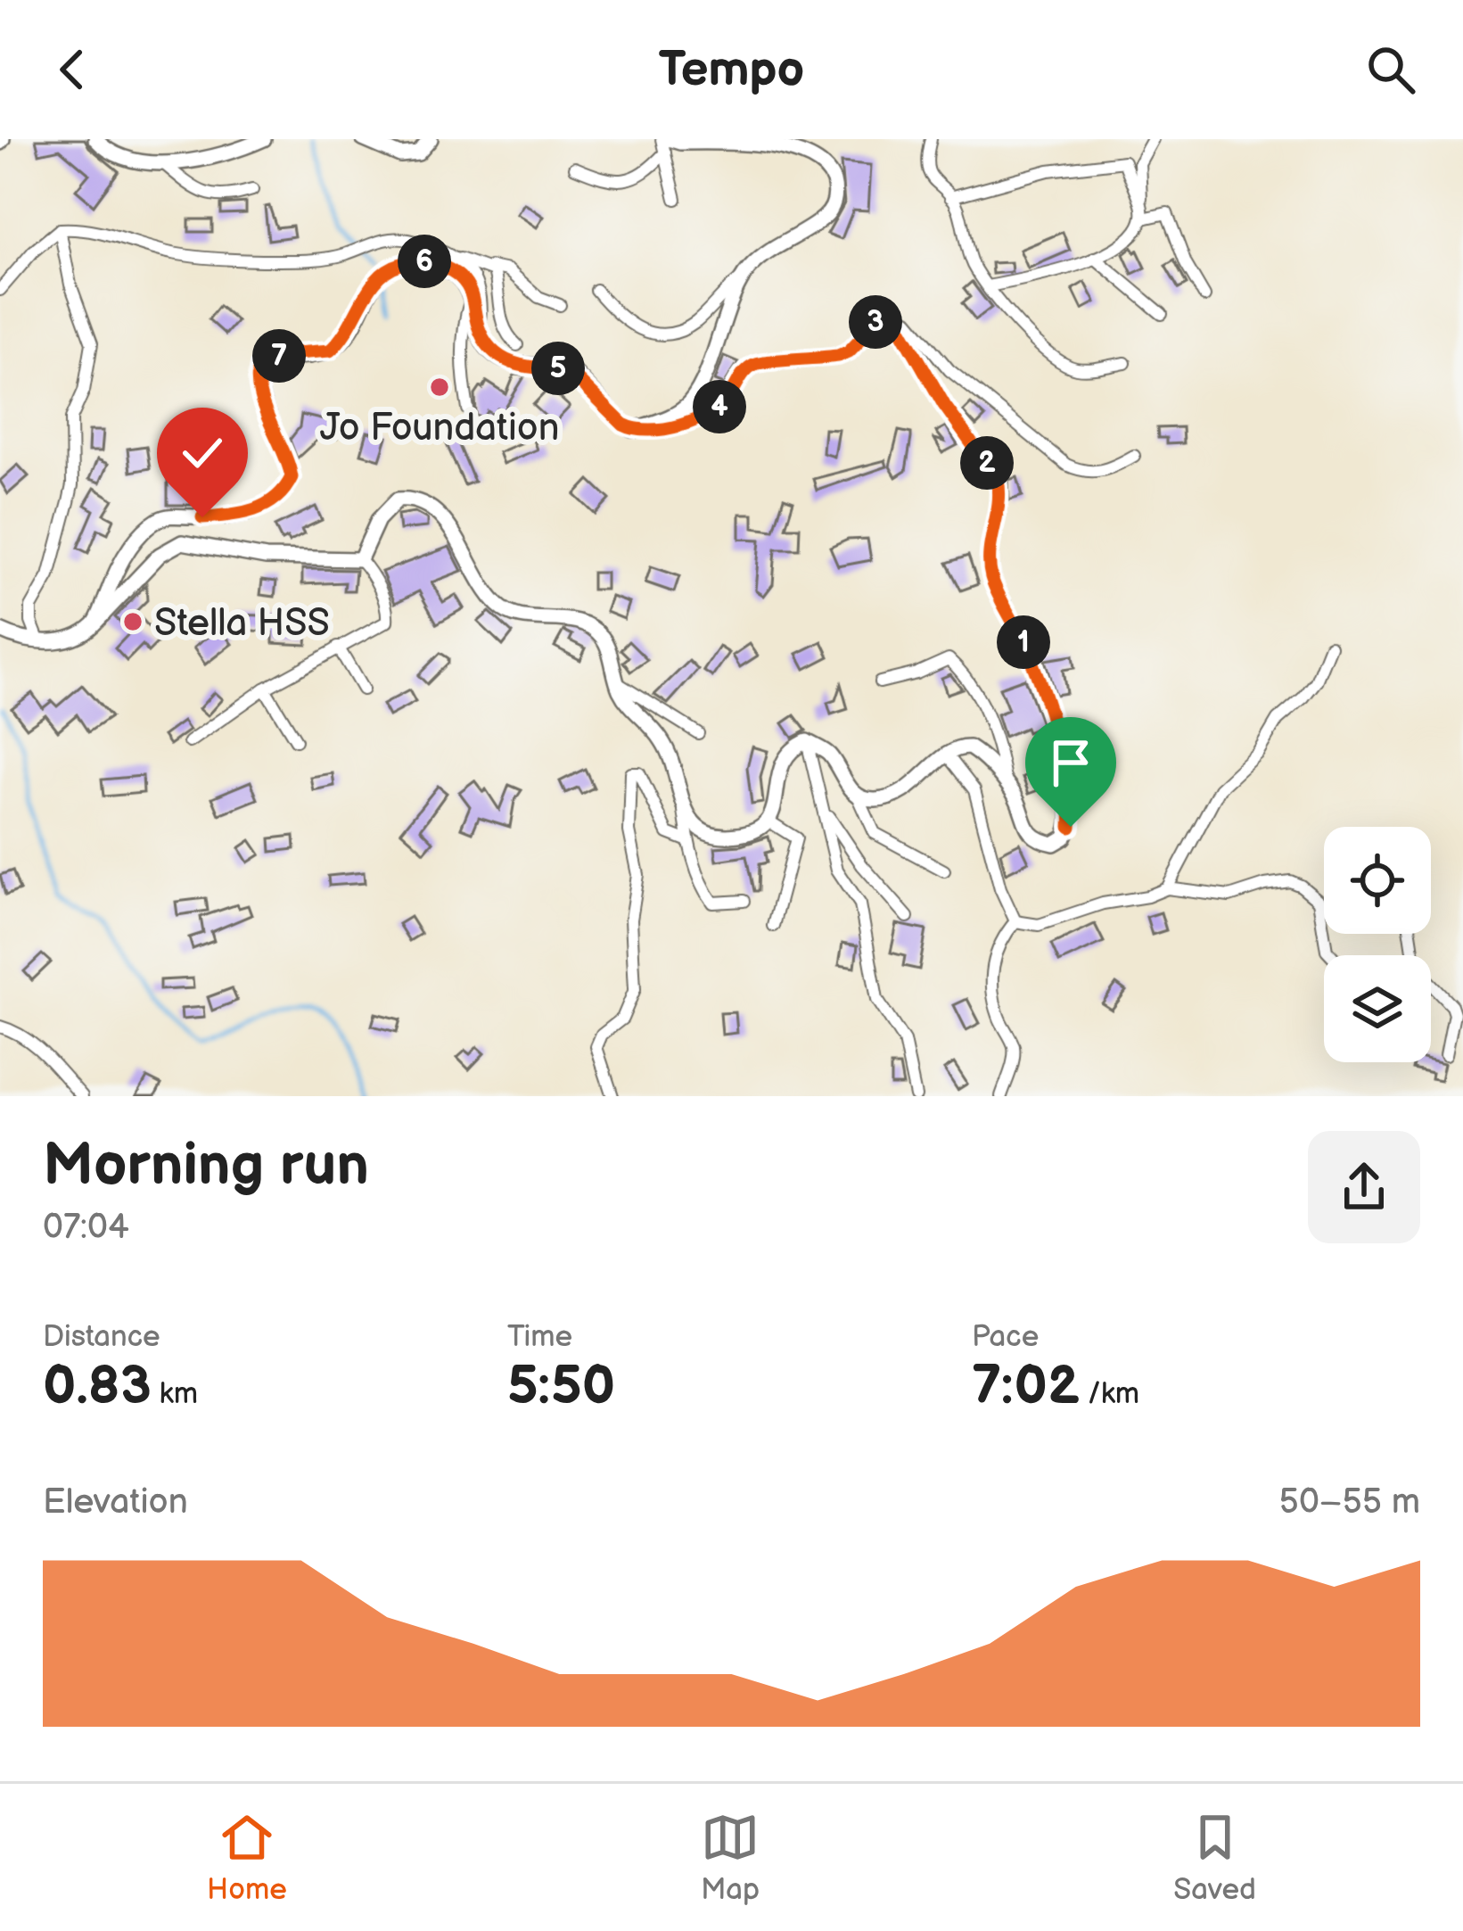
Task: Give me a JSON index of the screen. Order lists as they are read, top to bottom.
{
  "places": ["Jo Foundation", "Stella HSS"],
  "page": {
    "header": "Tempo",
    "pins": [
      "6",
      "3",
      "7",
      "5",
      "4",
      "2",
      "1"
    ],
    "heading": ["Morning run", "07:04"],
    "stats": [
      ["Distance", "0.83 km"],
      ["Time", "5:50"],
      ["Pace", "7:02 /km"]
    ],
    "chart": ["Elevation", "50–55 m"],
    "tabs": ["Home", "Map", "Saved"]
  }
}
